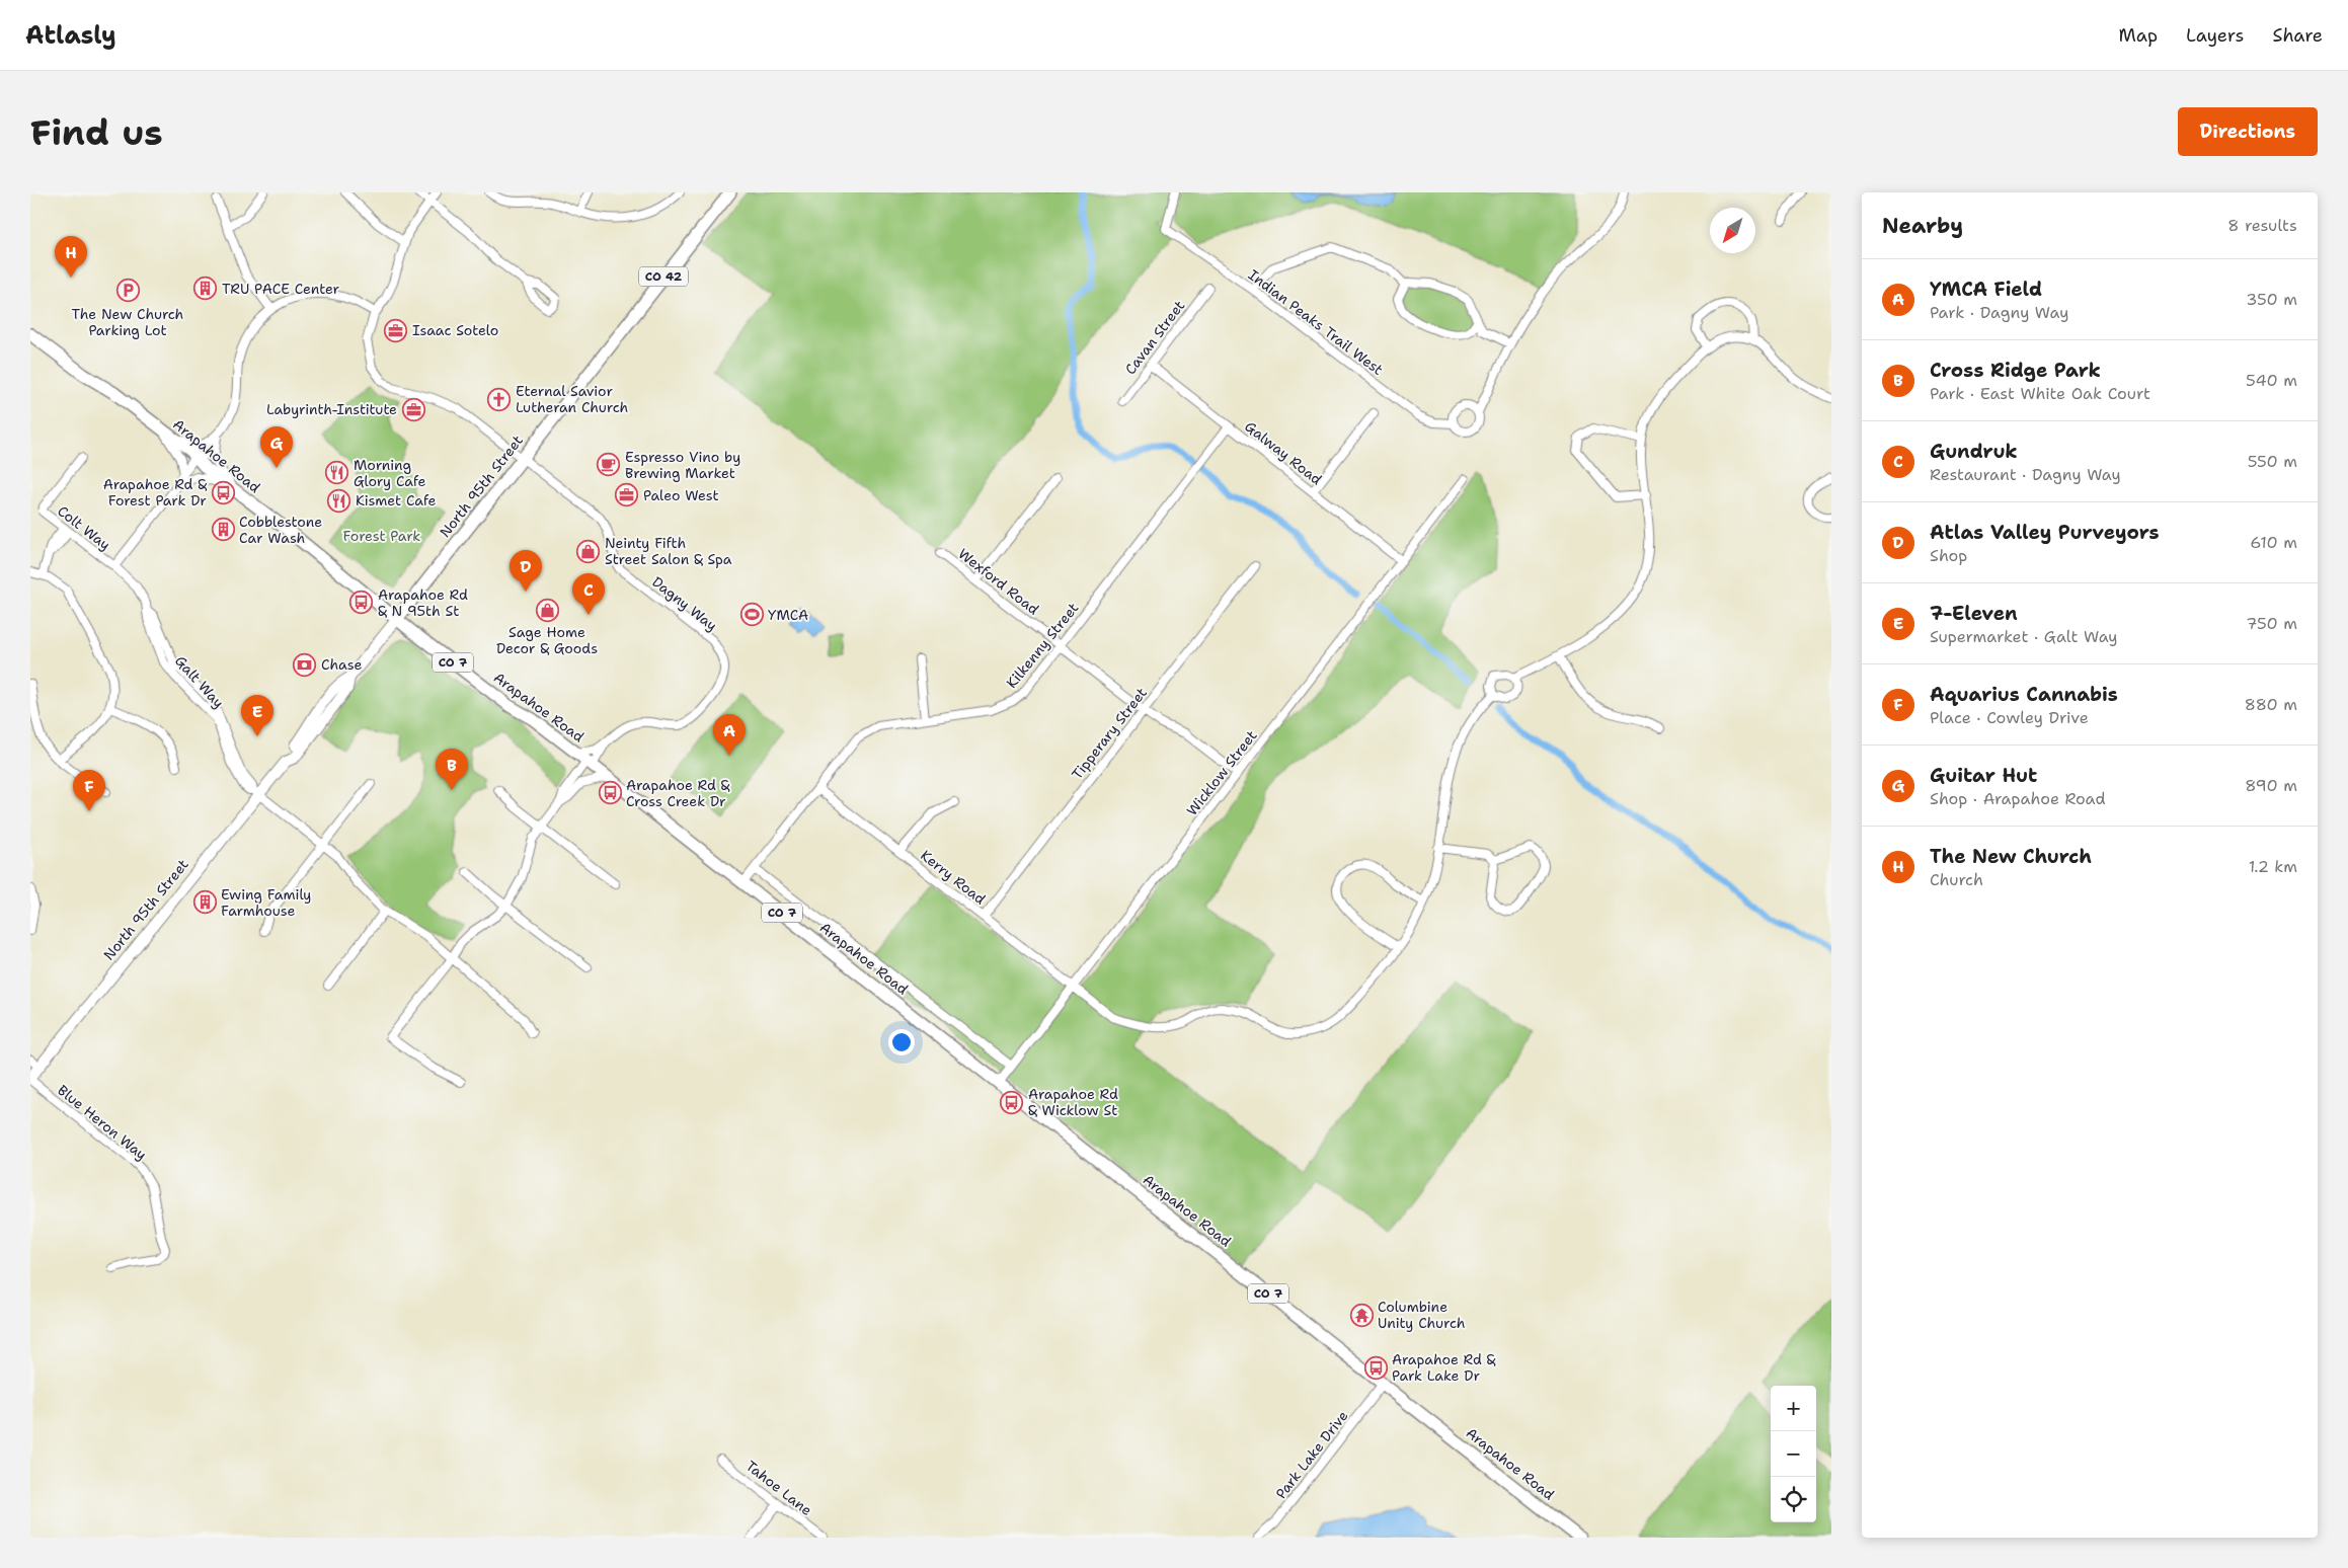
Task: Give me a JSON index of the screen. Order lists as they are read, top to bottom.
{
  "streets": {
    "main road": [
      "CO 42",
      "Arapahoe Road",
      "North 95th Street",
      "CO 7"
    ],
    "street": [
      "Indian Peaks Trail West",
      "Cavan Street",
      "Galway Road",
      "Colt Way",
      "Wexford Road",
      "Dagny Way",
      "Kilkenny Street",
      "Galt Way",
      "Tipperary Street",
      "Wicklow Street",
      "Kerry Road",
      "Blue Heron Way",
      "Park Lake Drive",
      "Tahoe Lane"
    ]
  },
  "crossings": [
    ["Cavan Street", "Galway Road"],
    ["Galway Road", "Kilkenny Street"],
    ["Galway Road", "Wicklow Street"],
    ["Arapahoe Road", "North 95th Street"],
    ["Arapahoe Road", "Dagny Way"],
    ["Arapahoe Road", "Kilkenny Street"],
    ["Arapahoe Road", "Wicklow Street"],
    ["Arapahoe Road", "Park Lake Drive"],
    ["North 95th Street", "Dagny Way"],
    ["North 95th Street", "Galt Way"],
    ["North 95th Street", "Blue Heron Way"],
    ["Colt Way", "Galt Way"],
    ["Wexford Road", "Kilkenny Street"],
    ["Wexford Road", "Tipperary Street"],
    ["Wexford Road", "Wicklow Street"],
    ["Kilkenny Street", "Kerry Road"],
    ["Tipperary Street", "Kerry Road"],
    ["Wicklow Street", "Kerry Road"]
  ],
  "parks": ["Forest Park"],
  "places": {
    "building": ["TRU PACE Center", "Cobblestone Car Wash", "Ewing Family Farmhouse"],
    "parking": ["The New Church Parking Lot"],
    "office": ["Isaac Sotelo", "Labyrinth-Institute", "Paleo West"],
    "church": ["Eternal Savior Lutheran Church"],
    "cafe": ["Espresso Vino by Brewing Market"],
    "restaurant": ["Morning Glory Cafe", "Kismet Cafe"],
    "bus stop": [
      "Arapahoe Rd & Forest Park Dr",
      "Arapahoe Rd & N 95th St",
      "Arapahoe Rd & Cross Creek Dr",
      "Arapahoe Rd & Wicklow St",
      "Arapahoe Rd & Park Lake Dr"
    ],
    "shop": ["Neinty Fifth Street Salon & Spa", "Sage Home Decor & Goods"],
    "sports": ["YMCA"],
    "bank": ["Chase"],
    "temple": ["Columbine Unity Church"]
  },
  "north": "bottom left",
  "page": {
    "header": "Atlasly",
    "nav": ["Map", "Layers", "Share"],
    "buttons": "Directions",
    "title": "Find us",
    "heading": ["Nearby", "8 results"],
    "pins": [
      "H",
      "G",
      "D",
      "C",
      "E",
      "A",
      "B",
      "F"
    ],
    "list": [
      {
        "mark": "A",
        "name": "YMCA Field",
        "note": "Park · Dagny Way",
        "value": "350 m"
      },
      {
        "mark": "B",
        "name": "Cross Ridge Park",
        "note": "Park · East White Oak Court",
        "value": "540 m"
      },
      {
        "mark": "C",
        "name": "Gundruk",
        "note": "Restaurant · Dagny Way",
        "value": "550 m"
      },
      {
        "mark": "D",
        "name": "Atlas Valley Purveyors",
        "note": "Shop",
        "value": "610 m"
      },
      {
        "mark": "E",
        "name": "7-Eleven",
        "note": "Supermarket · Galt Way",
        "value": "750 m"
      },
      {
        "mark": "F",
        "name": "Aquarius Cannabis",
        "note": "Place · Cowley Drive",
        "value": "880 m"
      },
      {
        "mark": "G",
        "name": "Guitar Hut",
        "note": "Shop · Arapahoe Road",
        "value": "890 m"
      },
      {
        "mark": "H",
        "name": "The New Church",
        "note": "Church",
        "value": "1.2 km"
      }
    ],
    "map_buttons": ["+", "−"]
  }
}
